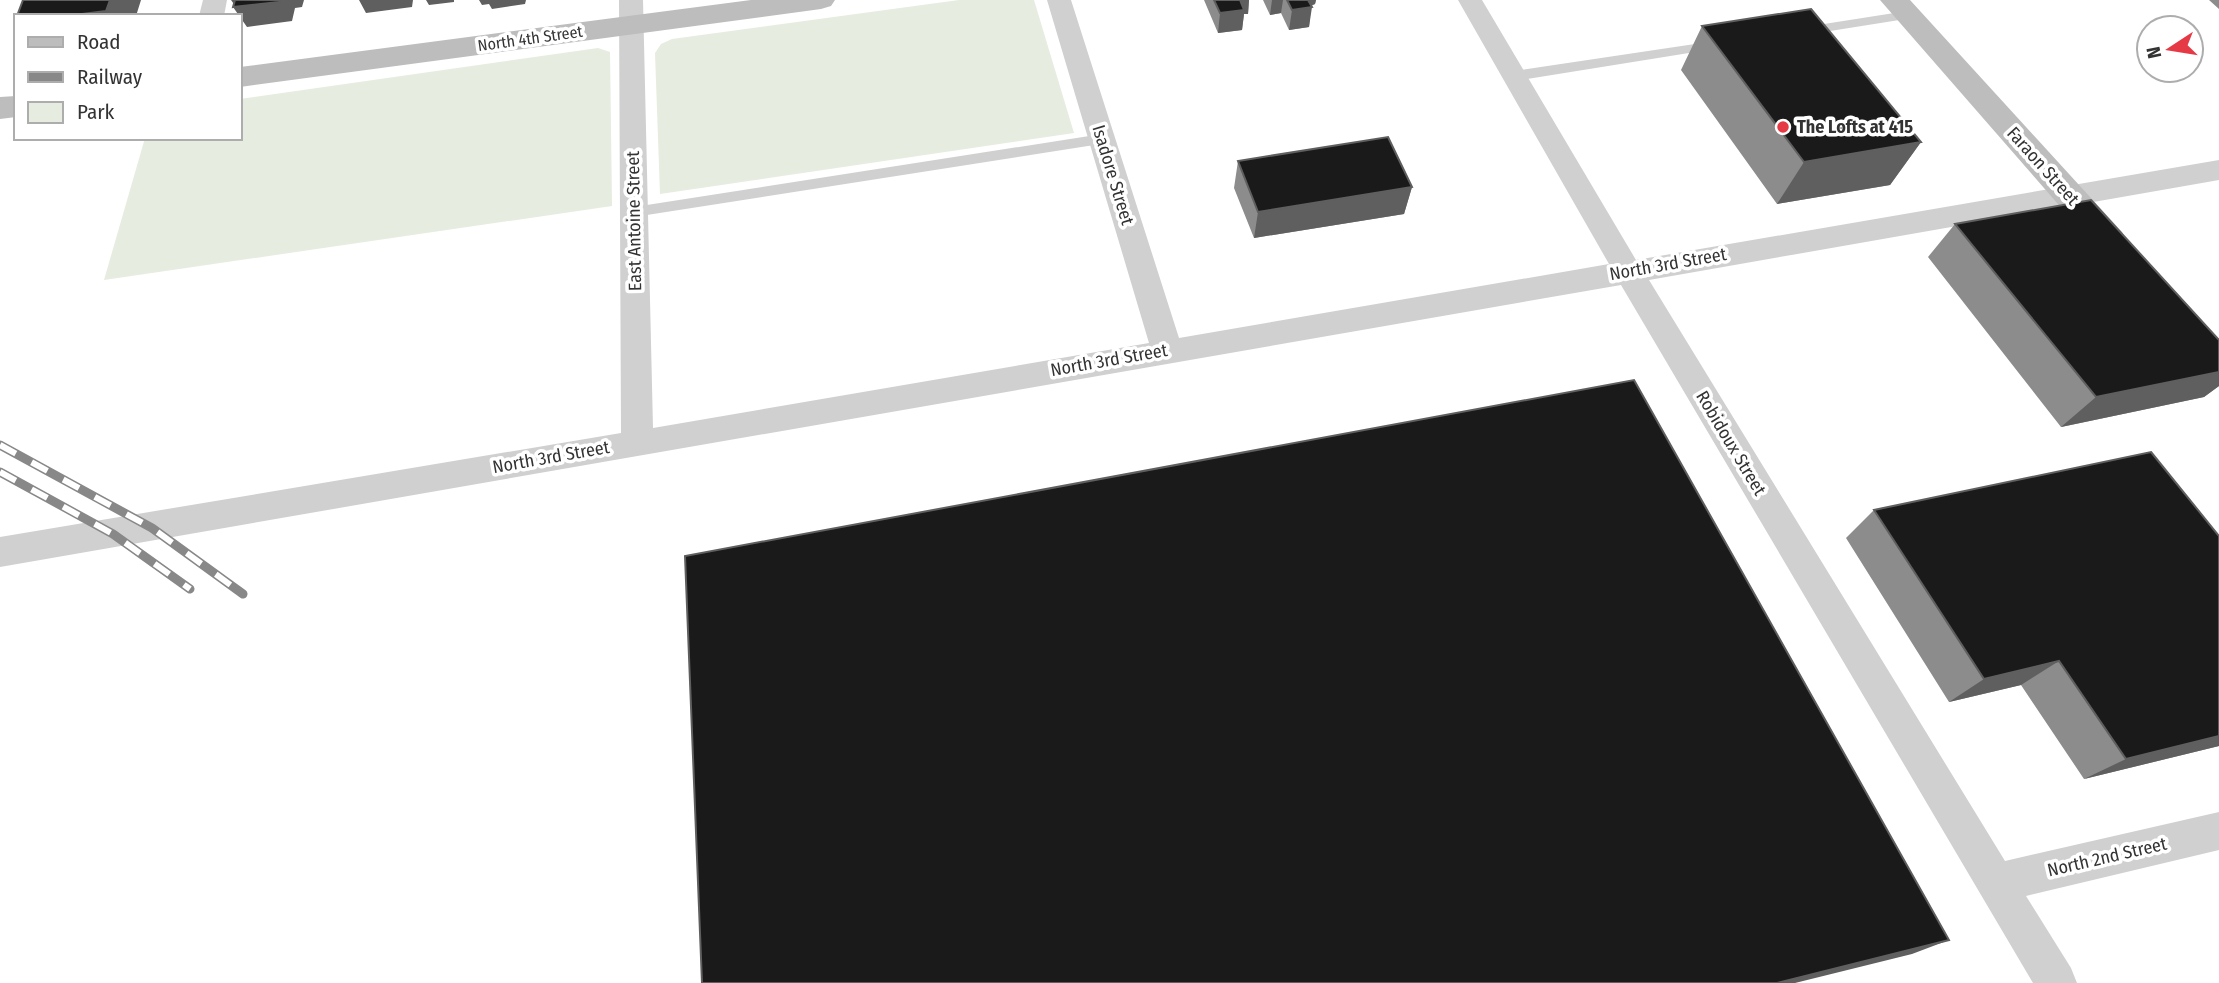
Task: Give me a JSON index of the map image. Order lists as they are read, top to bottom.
{
  "streets": {
    "street": [
      "North 4th Street",
      "Faraon Street",
      "Isadore Street",
      "East Antoine Street",
      "North 3rd Street",
      "Robidoux Street",
      "North 2nd Street"
    ]
  },
  "crossings": [
    ["North 4th Street", "East Antoine Street"],
    ["Faraon Street", "North 3rd Street"],
    ["Isadore Street", "North 3rd Street"],
    ["East Antoine Street", "North 3rd Street"],
    ["North 3rd Street", "Robidoux Street"],
    ["Robidoux Street", "North 2nd Street"]
  ],
  "places": ["The Lofts at 415"],
  "legend": ["Road", "Railway", "Park"],
  "north": "left"
}
